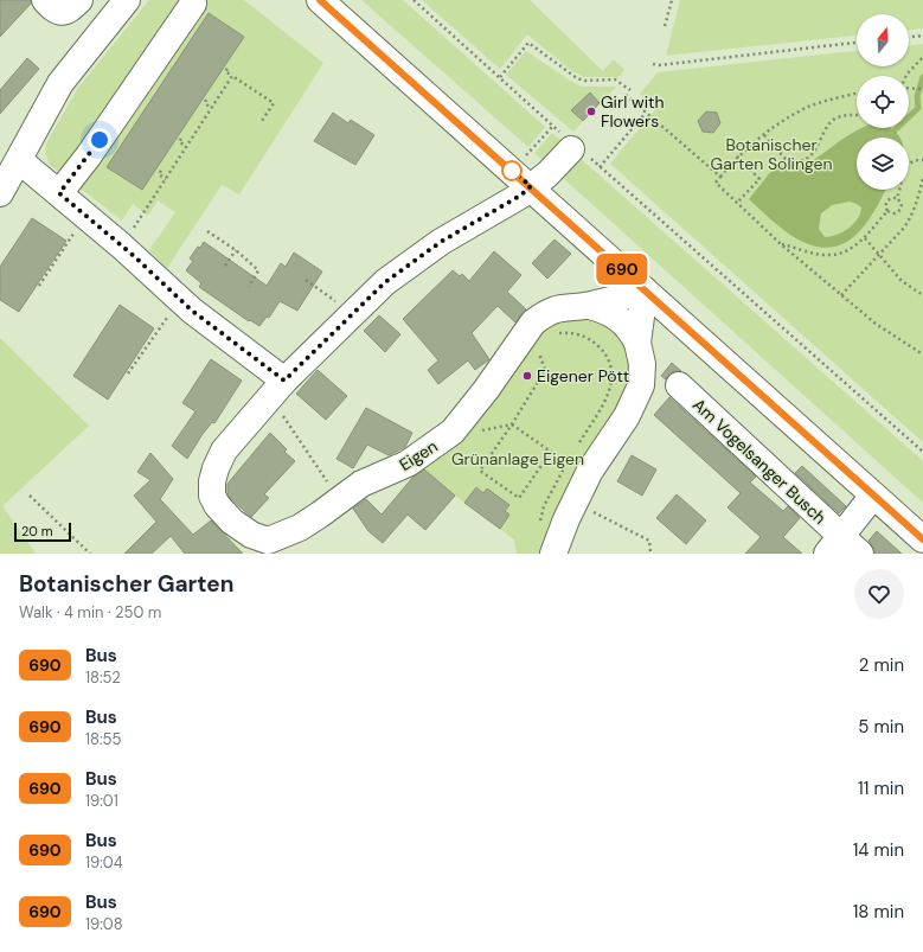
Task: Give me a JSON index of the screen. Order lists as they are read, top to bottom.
{
  "streets": {
    "street": ["Eigen", "Am Vogelsanger Busch"]
  },
  "parks": ["Botanischer Garten Solingen", "Grünanlage Eigen"],
  "places": ["Girl with Flowers", "Eigener Pött"],
  "lines": ["bus line 690"],
  "scale_bar": "20 m",
  "north": "top",
  "page": {
    "on_map": "690",
    "scale": "20 m",
    "heading": ["Botanischer Garten", "Walk · 4 min · 250 m"],
    "list": [
      {
        "mark": "690",
        "name": "Bus",
        "note": "18:52",
        "value": "2 min"
      },
      {
        "mark": "690",
        "name": "Bus",
        "note": "18:55",
        "value": "5 min"
      },
      {
        "mark": "690",
        "name": "Bus",
        "note": "19:01",
        "value": "11 min"
      },
      {
        "mark": "690",
        "name": "Bus",
        "note": "19:04",
        "value": "14 min"
      },
      {
        "mark": "690",
        "name": "Bus",
        "note": "19:08",
        "value": "18 min"
      }
    ]
  }
}
